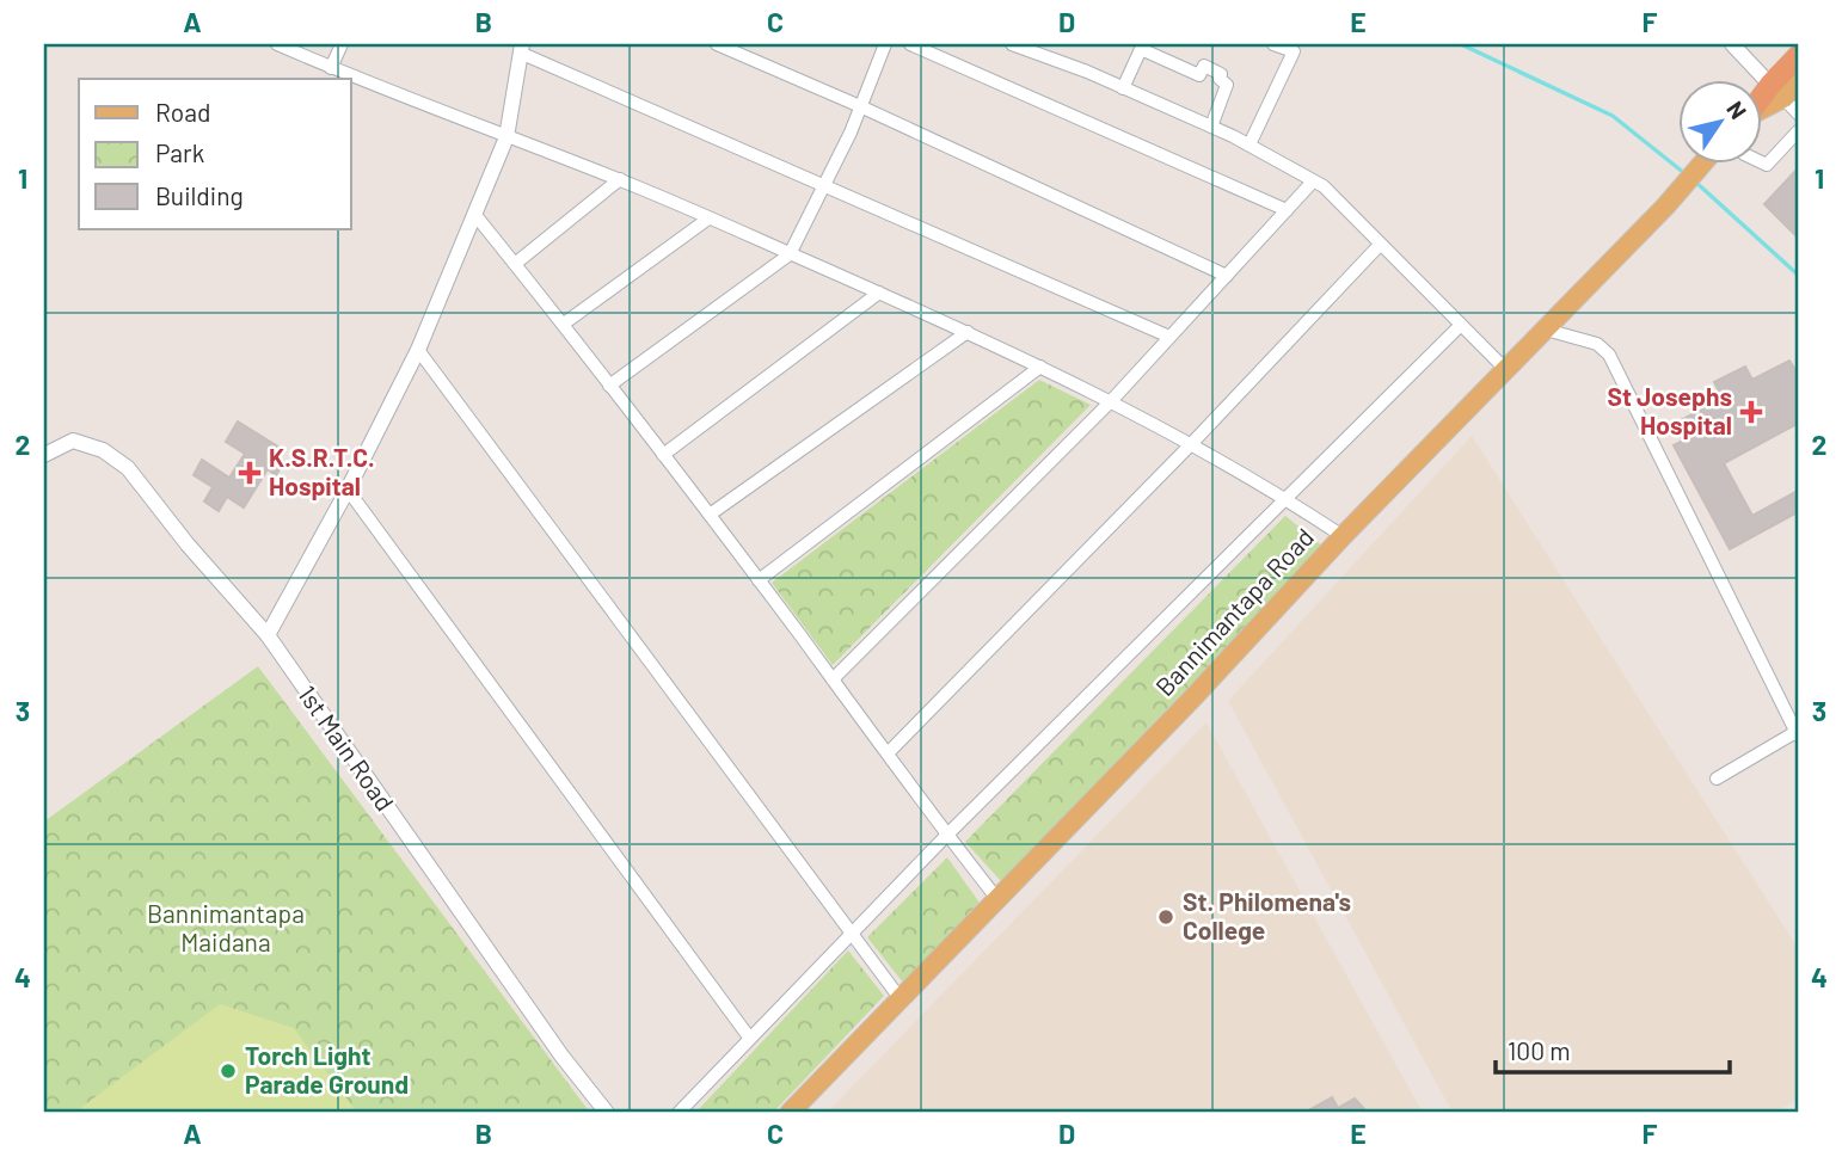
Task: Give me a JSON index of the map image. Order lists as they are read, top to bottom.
{
  "streets": {
    "main road": ["Bannimantapa Road"],
    "street": ["1st Main Road"]
  },
  "parks": ["Bannimantapa Maidana"],
  "places": {
    "health": ["St Josephs Hospital", "K.S.R.T.C. Hospital"],
    "other": ["St. Philomena's College", "Torch Light Parade Ground"]
  },
  "legend": ["Road", "Park", "Building"],
  "scale_bar": "100 m",
  "north": "top right",
  "grid": {
    "columns": [
      "A",
      "B",
      "C",
      "D",
      "E",
      "F"
    ],
    "rows": [
      "1",
      "2",
      "3",
      "4"
    ]
  }
}
